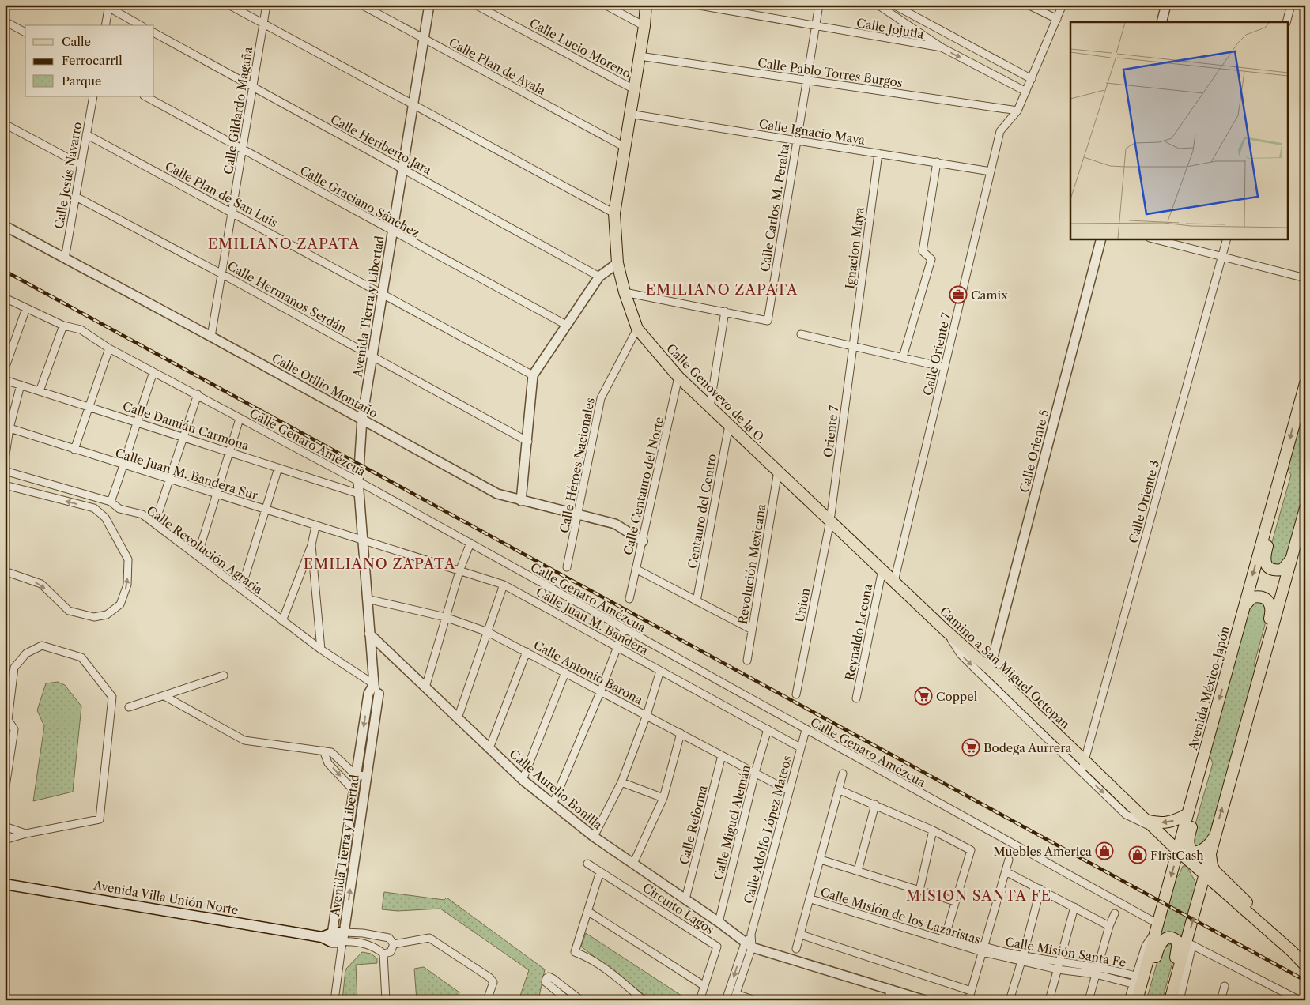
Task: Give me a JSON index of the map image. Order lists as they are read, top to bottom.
{
  "streets": {
    "main road": [
      "Calle Genovevo de la O.",
      "Camino a San Miguel Octopan",
      "Avenida México-Japón",
      "Avenida Villa Unión Norte"
    ],
    "street": [
      "Calle Jojutla",
      "Calle Lucio Moreno",
      "Calle Plan de Ayala",
      "Calle Pablo Torres Burgos",
      "Calle Gildardo Magaña",
      "Calle Ignacio Maya",
      "Calle Heriberto Jara",
      "Calle Jesús Navarro",
      "Calle Plan de San Luis",
      "Calle Graciano Sánchez",
      "Calle Carlos M. Peralta",
      "Ignacion Maya",
      "Calle Hermanos Serdán",
      "Avenida Tierra y Libertad",
      "Calle Oriente 7",
      "Calle Otilio Montaño",
      "Calle Damián Carmona",
      "Oriente 7",
      "Calle Genaro Amézcua",
      "Calle Oriente 5",
      "Calle Héroes Nacionales",
      "Calle Juan M. Bandera Sur",
      "Calle Centauro del Norte",
      "Calle Oriente 3",
      "Centauro del Centro",
      "Calle Revolución Agraria",
      "Revolución Mexicana",
      "Union",
      "Calle Juan M. Bandera",
      "Reynaldo Lecona",
      "Calle Antonio Barona",
      "Calle Aurelio Bonilla",
      "Calle Miguel Alemán",
      "Calle Reforma",
      "Calle Adolfo López Mateos",
      "Circuito Lagos",
      "Calle Misión de los Lazaristas",
      "Calle Misión Santa Fe"
    ]
  },
  "crossings": [
    ["Calle Jojutla", "Calle Carlos M. Peralta"],
    ["Calle Lucio Moreno", "Calle Genovevo de la O."],
    ["Calle Plan de Ayala", "Avenida Tierra y Libertad"],
    ["Calle Plan de Ayala", "Calle Genovevo de la O."],
    ["Calle Pablo Torres Burgos", "Calle Carlos M. Peralta"],
    ["Calle Pablo Torres Burgos", "Calle Oriente 7"],
    ["Calle Pablo Torres Burgos", "Calle Genovevo de la O."],
    ["Calle Gildardo Magaña", "Calle Heriberto Jara"],
    ["Calle Gildardo Magaña", "Calle Plan de San Luis"],
    ["Calle Gildardo Magaña", "Calle Graciano Sánchez"],
    ["Calle Gildardo Magaña", "Calle Hermanos Serdán"],
    ["Calle Gildardo Magaña", "Calle Otilio Montaño"],
    ["Calle Ignacio Maya", "Calle Carlos M. Peralta"],
    ["Calle Ignacio Maya", "Ignacion Maya"],
    ["Calle Ignacio Maya", "Calle Oriente 7"],
    ["Calle Ignacio Maya", "Calle Genovevo de la O."],
    ["Calle Heriberto Jara", "Avenida Tierra y Libertad"],
    ["Calle Jesús Navarro", "Calle Plan de San Luis"],
    ["Calle Jesús Navarro", "Calle Hermanos Serdán"],
    ["Calle Jesús Navarro", "Calle Otilio Montaño"],
    ["Calle Plan de San Luis", "Avenida Tierra y Libertad"],
    ["Calle Graciano Sánchez", "Avenida Tierra y Libertad"],
    ["Ignacion Maya", "Oriente 7"],
    ["Calle Hermanos Serdán", "Avenida Tierra y Libertad"],
    ["Avenida Tierra y Libertad", "Calle Otilio Montaño"],
    ["Avenida Tierra y Libertad", "Calle Damián Carmona"],
    ["Avenida Tierra y Libertad", "Calle Genaro Amézcua"],
    ["Avenida Tierra y Libertad", "Calle Juan M. Bandera Sur"],
    ["Avenida Tierra y Libertad", "Calle Revolución Agraria"],
    ["Avenida Tierra y Libertad", "Calle Juan M. Bandera"],
    ["Avenida Tierra y Libertad", "Calle Antonio Barona"],
    ["Avenida Tierra y Libertad", "Calle Aurelio Bonilla"],
    ["Avenida Tierra y Libertad", "Avenida Villa Unión Norte"],
    ["Calle Oriente 7", "Camino a San Miguel Octopan"],
    ["Calle Otilio Montaño", "Calle Héroes Nacionales"],
    ["Calle Otilio Montaño", "Calle Centauro del Norte"],
    ["Calle Genovevo de la O.", "Oriente 7"],
    ["Calle Genovevo de la O.", "Calle Héroes Nacionales"],
    ["Calle Genovevo de la O.", "Calle Centauro del Norte"],
    ["Calle Genovevo de la O.", "Centauro del Centro"],
    ["Calle Genovevo de la O.", "Revolución Mexicana"],
    ["Calle Genovevo de la O.", "Union"],
    ["Calle Genovevo de la O.", "Camino a San Miguel Octopan"],
    ["Oriente 7", "Union"],
    ["Oriente 7", "Camino a San Miguel Octopan"],
    ["Calle Genaro Amézcua", "Avenida México-Japón"],
    ["Calle Genaro Amézcua", "Calle Adolfo López Mateos"],
    ["Calle Oriente 5", "Camino a San Miguel Octopan"],
    ["Calle Juan M. Bandera Sur", "Calle Juan M. Bandera"],
    ["Calle Oriente 3", "Camino a San Miguel Octopan"],
    ["Union", "Camino a San Miguel Octopan"],
    ["Calle Juan M. Bandera", "Calle Miguel Alemán"],
    ["Calle Juan M. Bandera", "Calle Adolfo López Mateos"],
    ["Reynaldo Lecona", "Camino a San Miguel Octopan"],
    ["Camino a San Miguel Octopan", "Avenida México-Japón"],
    ["Calle Antonio Barona", "Calle Miguel Alemán"],
    ["Calle Antonio Barona", "Calle Reforma"],
    ["Calle Antonio Barona", "Calle Adolfo López Mateos"],
    ["Avenida México-Japón", "Calle Misión Santa Fe"],
    ["Calle Aurelio Bonilla", "Calle Miguel Alemán"],
    ["Calle Aurelio Bonilla", "Calle Reforma"],
    ["Calle Aurelio Bonilla", "Calle Adolfo López Mateos"],
    ["Calle Misión de los Lazaristas", "Calle Misión Santa Fe"]
  ],
  "districts": [
    "EMILIANO ZAPATA",
    "EMILIANO ZAPATA",
    "EMILIANO ZAPATA",
    "MISION SANTA FE"
  ],
  "places": {
    "office": ["Camix"],
    "supermarket": ["Coppel", "Bodega Aurrera"],
    "shop": ["Muebles America", "FirstCash"]
  },
  "legend": ["Calle", "Ferrocarril", "Parque"]
}
